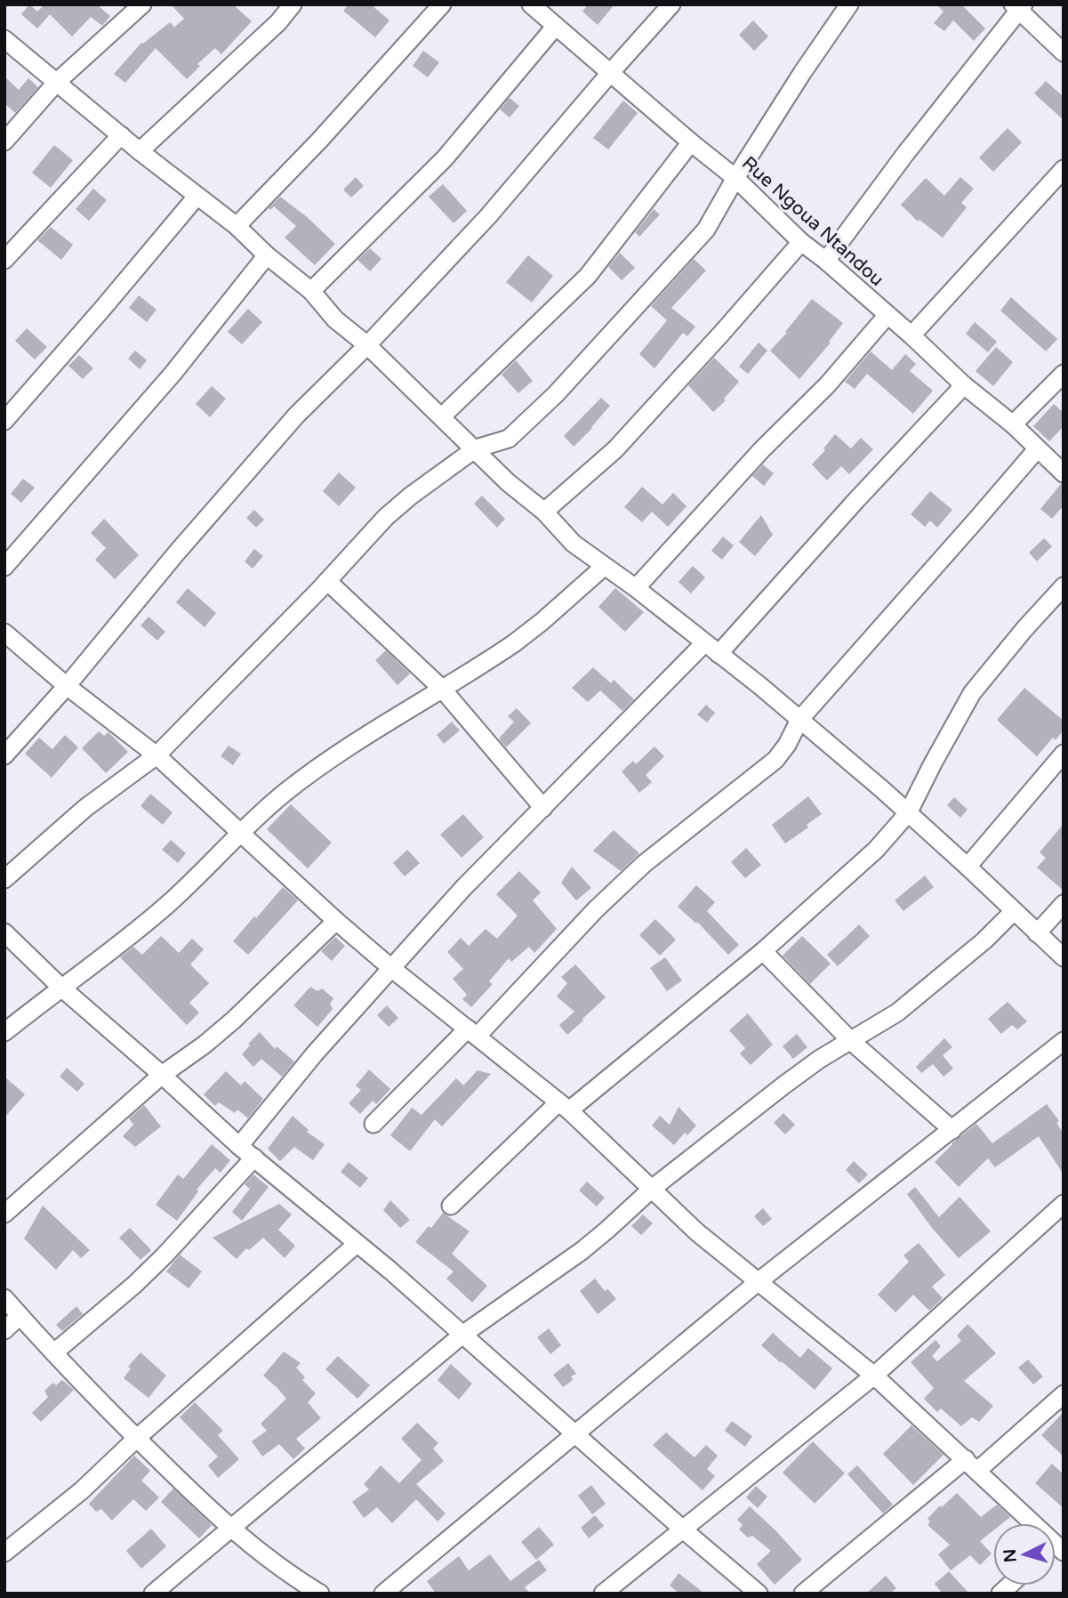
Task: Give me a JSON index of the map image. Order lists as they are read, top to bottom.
{
  "streets": {
    "street": ["Rue Ngoua Ntandou"]
  },
  "north": "left"
}
